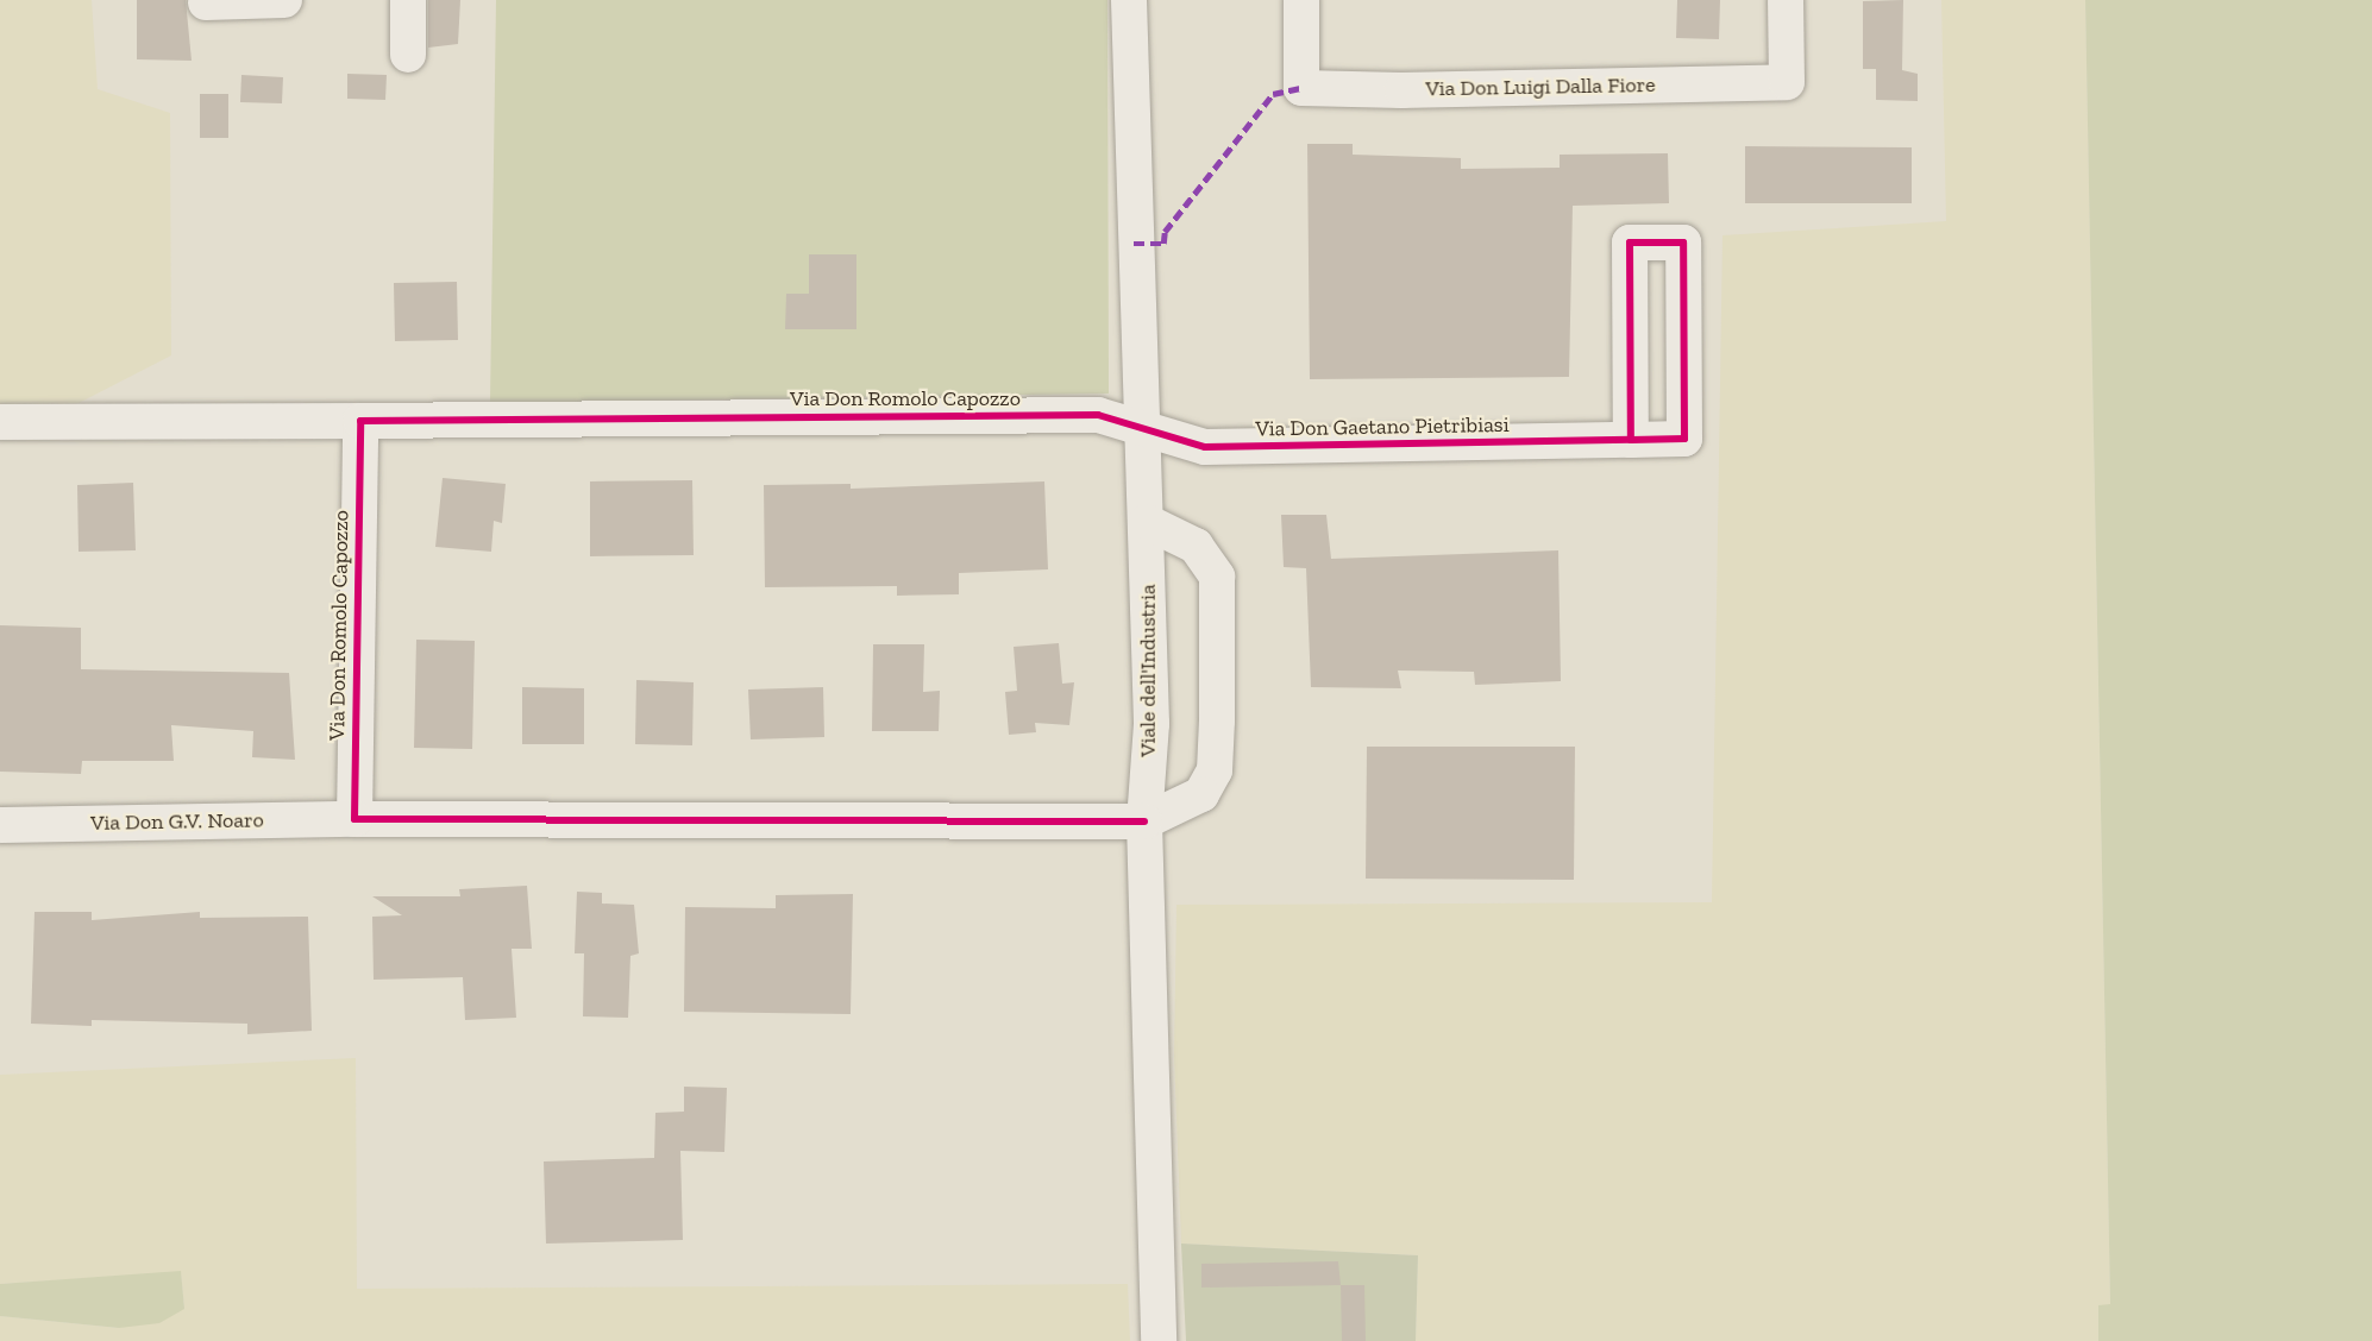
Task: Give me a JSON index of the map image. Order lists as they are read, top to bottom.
{
  "streets": {
    "street": [
      "Via Don Luigi Dalla Fiore",
      "Via Don Romolo Capozzo",
      "Via Don Gaetano Pietribiasi",
      "Viale dell'Industria",
      "Via Don G.V. Noaro"
    ]
  },
  "crossings": [
    ["Via Don Romolo Capozzo", "Via Don Gaetano Pietribiasi"],
    ["Via Don Romolo Capozzo", "Viale dell'Industria"],
    ["Via Don Romolo Capozzo", "Via Don G.V. Noaro"],
    ["Via Don Gaetano Pietribiasi", "Viale dell'Industria"]
  ]
}
